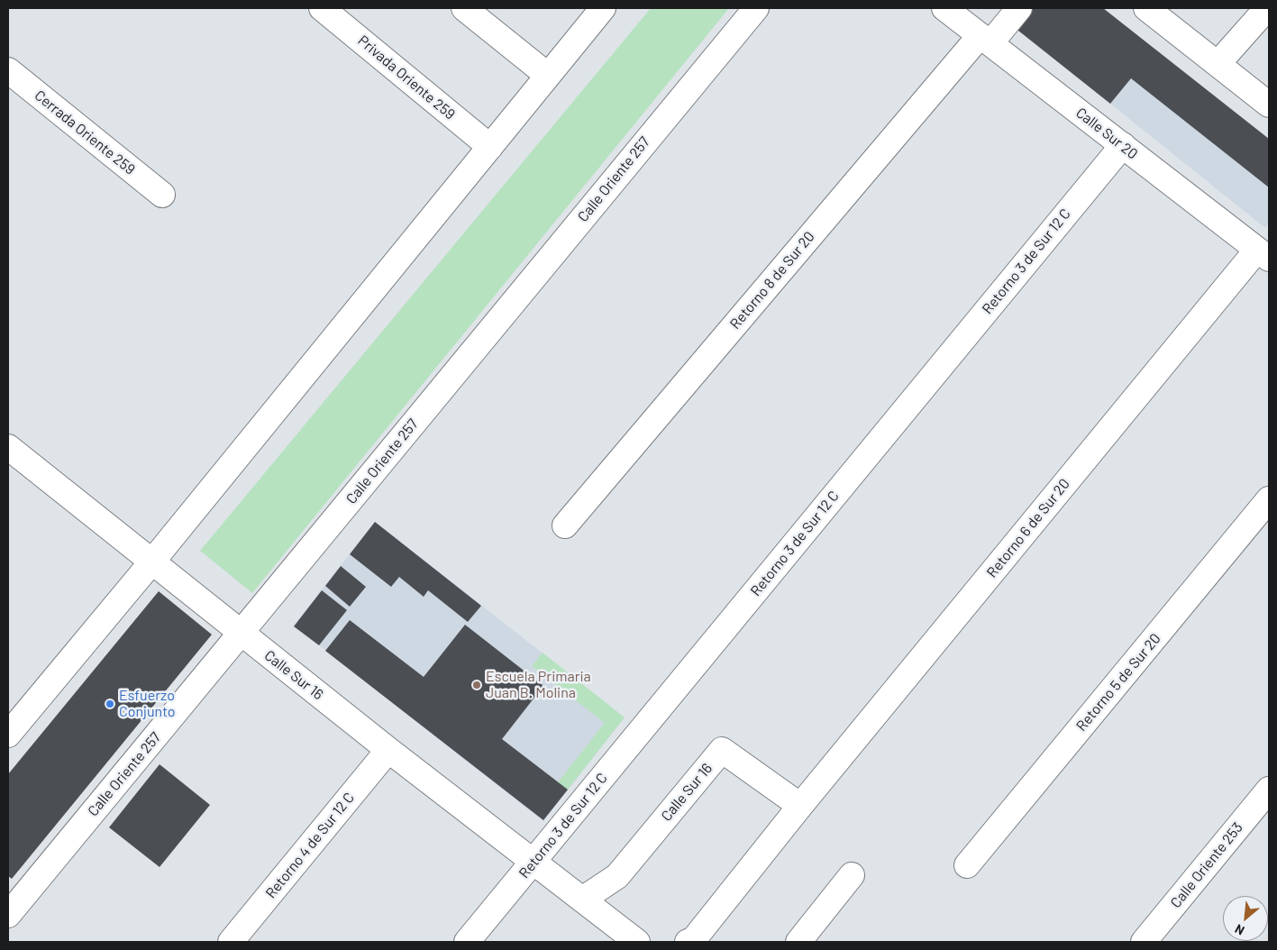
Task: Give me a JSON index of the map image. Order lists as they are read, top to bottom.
{
  "streets": {
    "street": [
      "Privada Oriente 259",
      "Cerrada Oriente 259",
      "Calle Sur 20",
      "Calle Oriente 257",
      "Retorno 3 de Sur 12 C",
      "Retorno 8 de Sur 20",
      "Retorno 6 de Sur 20",
      "Calle Sur 16",
      "Retorno 5 de Sur 20",
      "Retorno 4 de Sur 12 C",
      "Calle Oriente 253"
    ]
  },
  "crossings": [
    ["Calle Sur 20", "Retorno 3 de Sur 12 C"],
    ["Calle Sur 20", "Retorno 8 de Sur 20"],
    ["Calle Sur 20", "Retorno 6 de Sur 20"],
    ["Calle Oriente 257", "Calle Sur 16"],
    ["Retorno 3 de Sur 12 C", "Calle Sur 16"],
    ["Retorno 6 de Sur 20", "Calle Sur 16"],
    ["Calle Sur 16", "Retorno 4 de Sur 12 C"]
  ],
  "places": ["Escuela Primaria Juan B. Molina", "Esfuerzo Conjunto"],
  "north": "bottom left"
}
